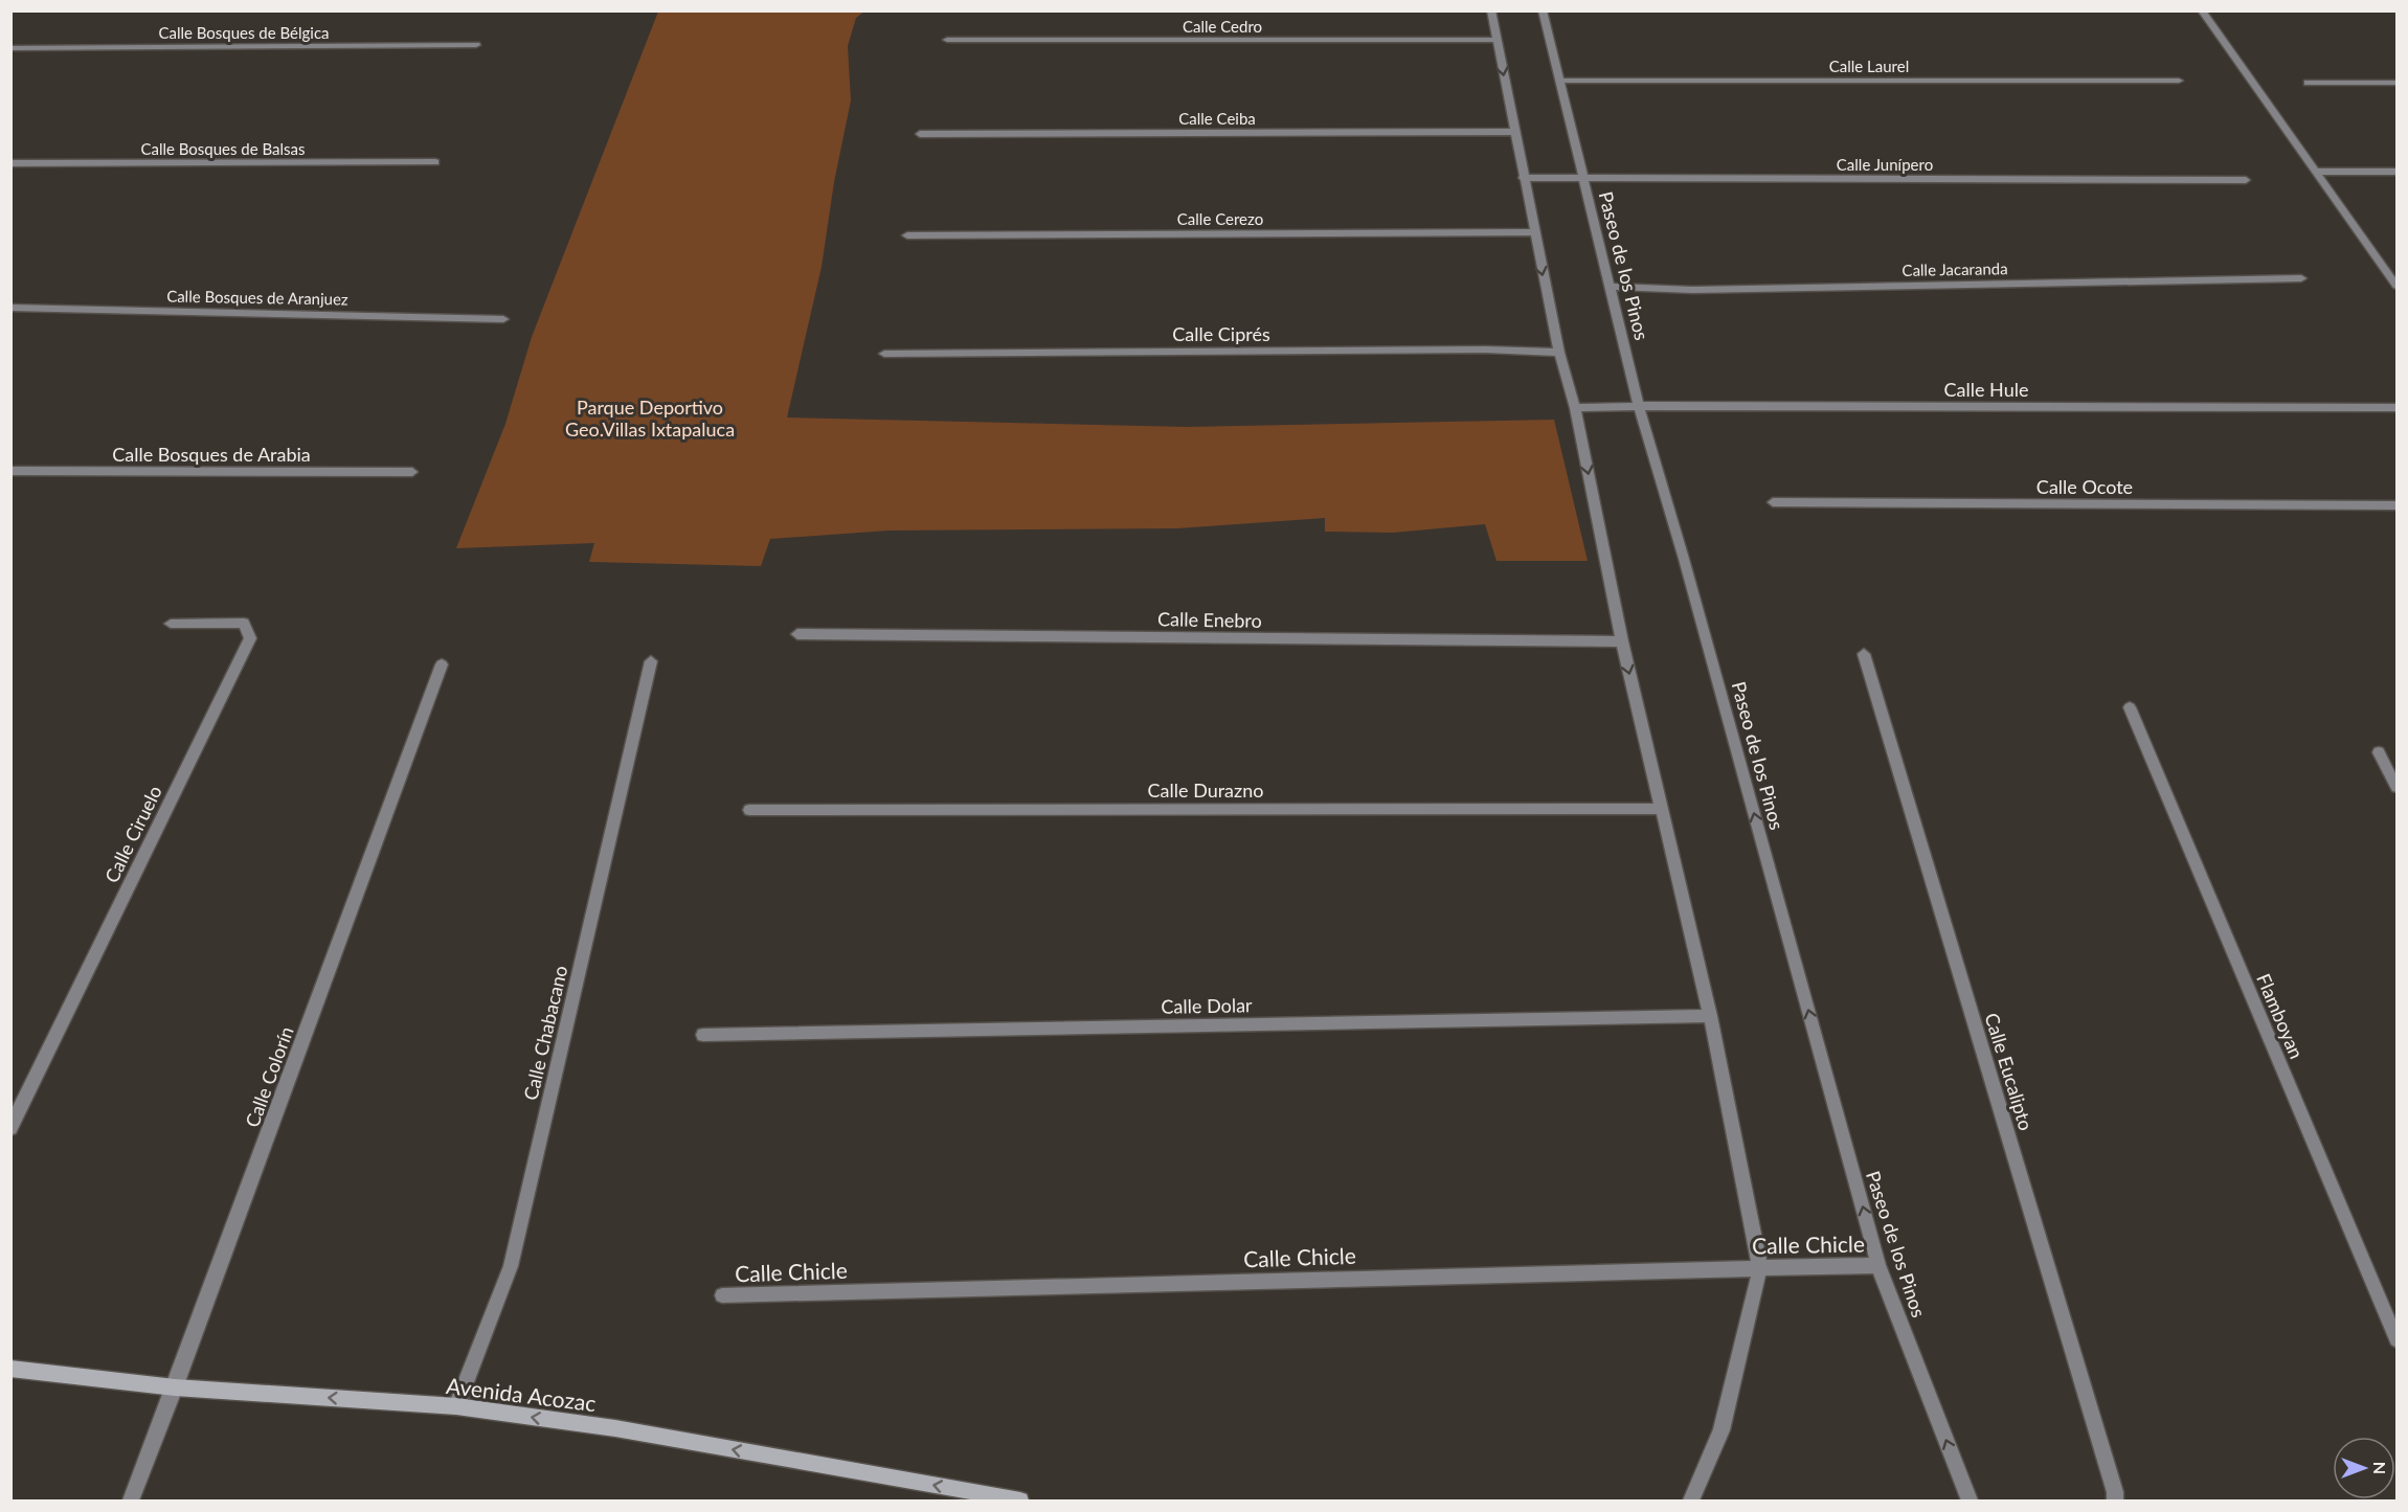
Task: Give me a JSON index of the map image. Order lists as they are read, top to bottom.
{
  "streets": {
    "main road": ["Avenida Acozac"],
    "street": [
      "Calle Cedro",
      "Calle Bosques de Bélgica",
      "Calle Laurel",
      "Calle Ceiba",
      "Calle Bosques de Balsas",
      "Calle Junípero",
      "Calle Cerezo",
      "Paseo de los Pinos",
      "Calle Jacaranda",
      "Calle Bosques de Aranjuez",
      "Calle Ciprés",
      "Calle Hule",
      "Calle Bosques de Arabia",
      "Calle Ocote",
      "Calle Enebro",
      "Calle Durazno",
      "Calle Ciruelo",
      "Calle Dolar",
      "Flamboyan",
      "Calle Chabacano",
      "Calle Eucalipto",
      "Calle Colorín",
      "Calle Chicle"
    ]
  },
  "crossings": [
    ["Calle Laurel", "Paseo de los Pinos"],
    ["Calle Junípero", "Paseo de los Pinos"],
    ["Paseo de los Pinos", "Calle Jacaranda"],
    ["Paseo de los Pinos", "Calle Hule"],
    ["Paseo de los Pinos", "Calle Chicle"],
    ["Calle Chabacano", "Avenida Acozac"],
    ["Calle Colorín", "Avenida Acozac"]
  ],
  "one_way": ["Avenida Acozac"],
  "parks": ["Parque Deportivo Geo.Villas Ixtapaluca"],
  "north": "right"
}
